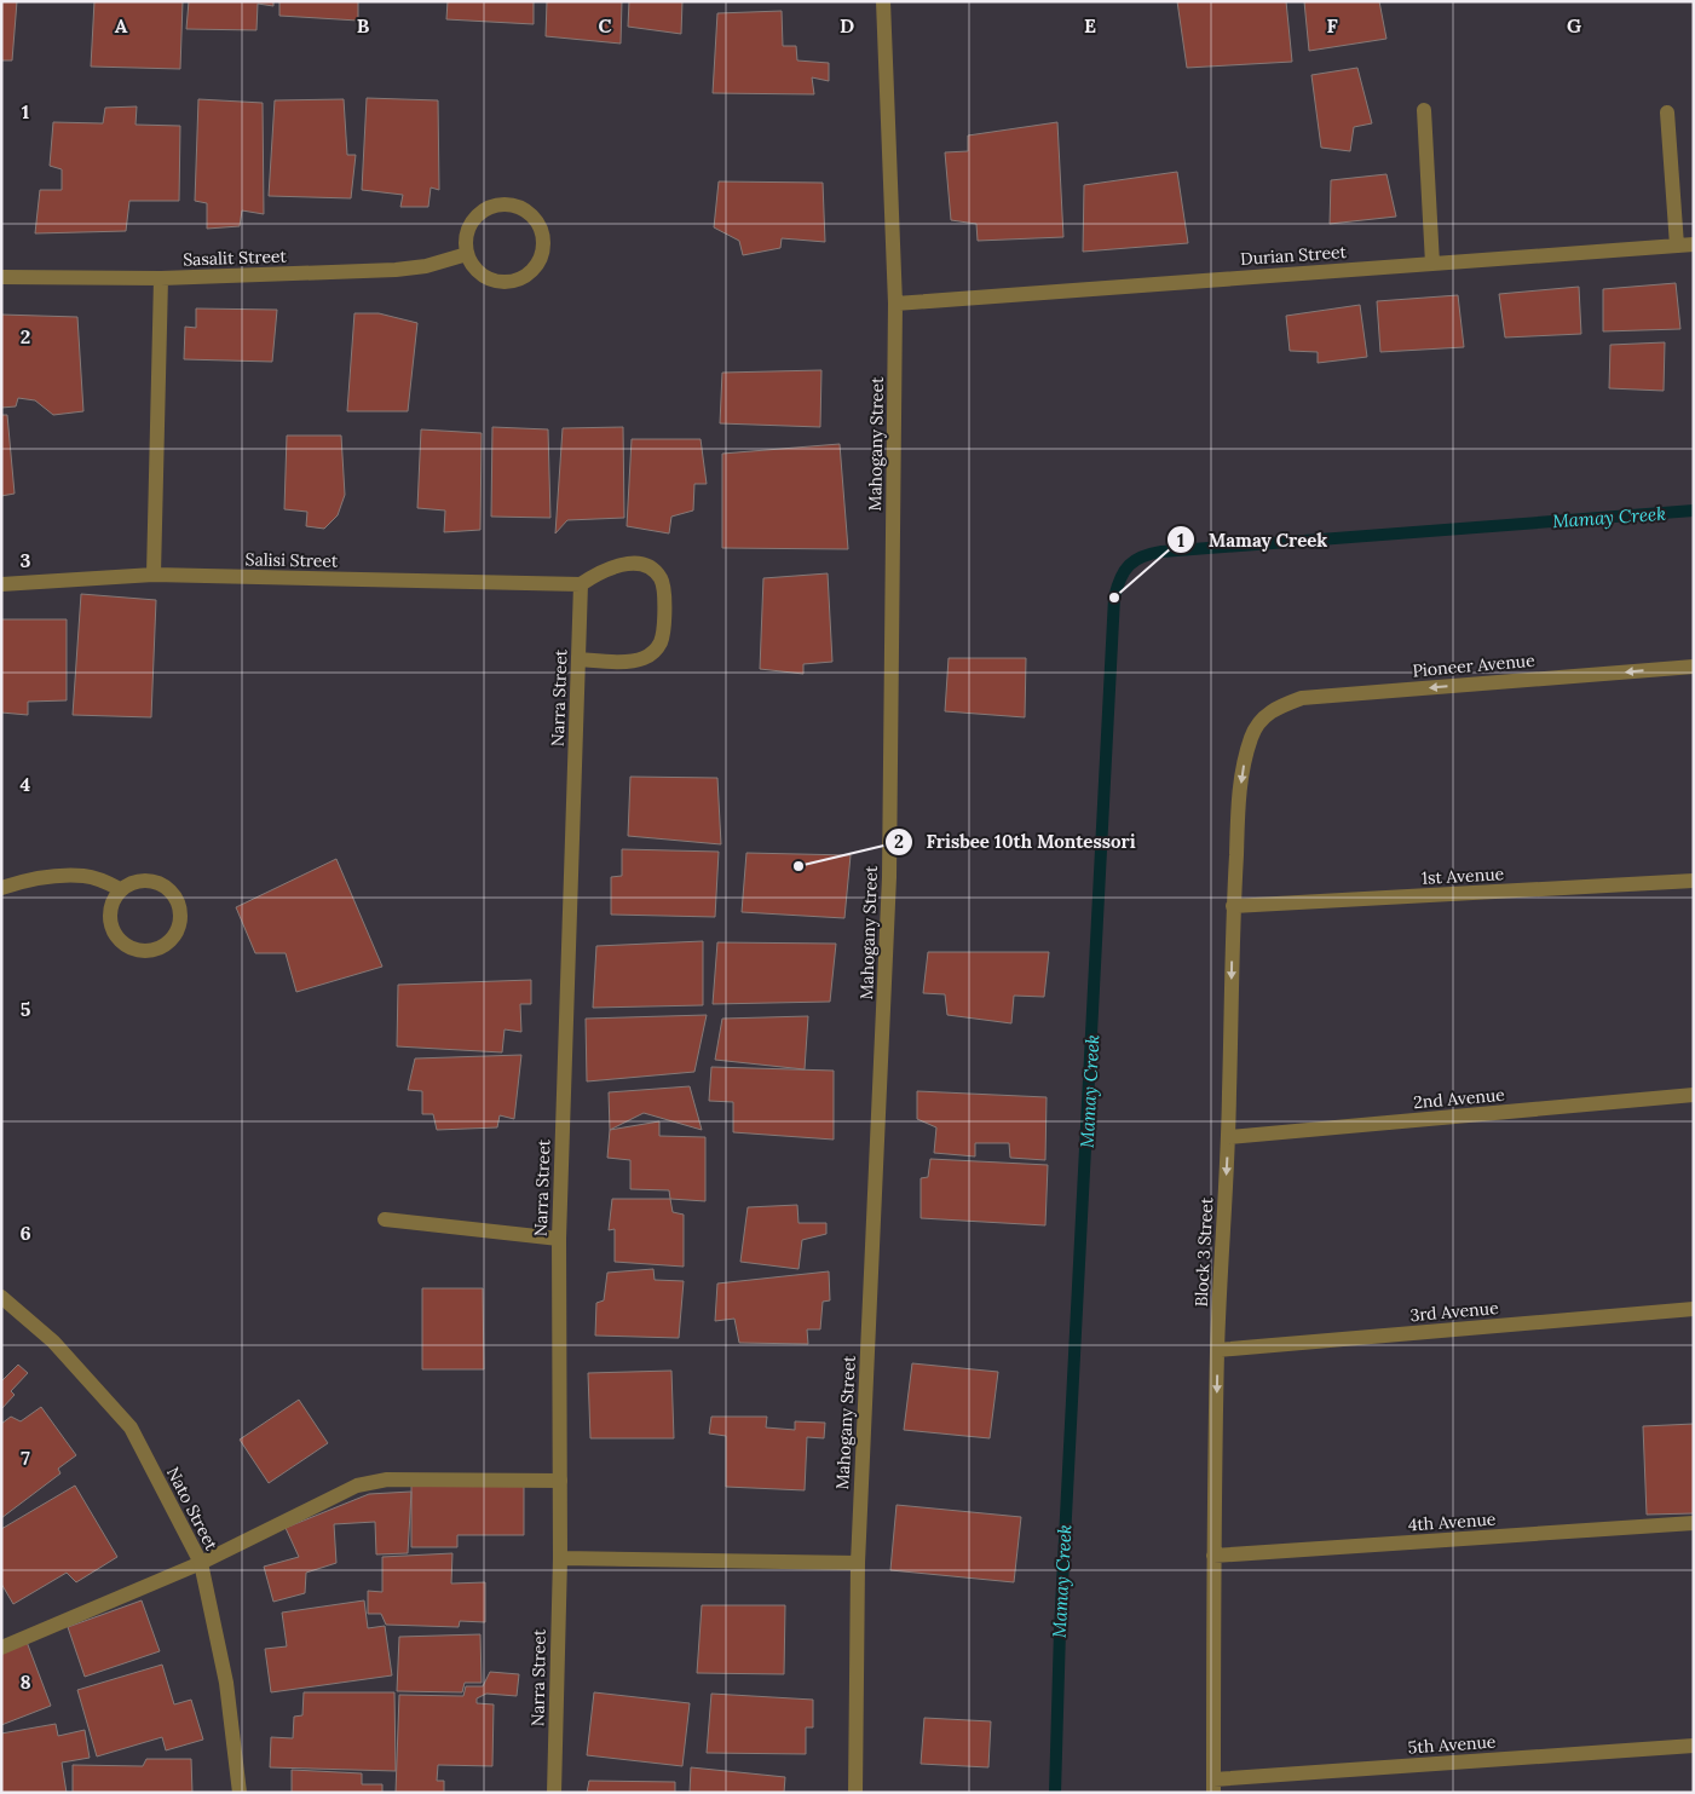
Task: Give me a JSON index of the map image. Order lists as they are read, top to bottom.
{
  "streets": {
    "street": [
      "Durian Street",
      "Sasalit Street",
      "Mahogany Street",
      "Salisi Street",
      "Pioneer Avenue",
      "Narra Street",
      "1st Avenue",
      "2nd Avenue",
      "Block 3 Street",
      "3rd Avenue",
      "Nato Street",
      "4th Avenue",
      "5th Avenue"
    ]
  },
  "crossings": [
    ["Durian Street", "Mahogany Street"],
    ["Salisi Street", "Narra Street"],
    ["Pioneer Avenue", "Block 3 Street"],
    ["1st Avenue", "Block 3 Street"],
    ["2nd Avenue", "Block 3 Street"],
    ["Block 3 Street", "3rd Avenue"],
    ["Block 3 Street", "4th Avenue"],
    ["Block 3 Street", "5th Avenue"]
  ],
  "one_way": ["Pioneer Avenue", "Block 3 Street"],
  "water": ["Mamay Creek"],
  "places": ["Mamay Creek", "Frisbee 10th Montessori"],
  "grid": {
    "columns": [
      "A",
      "B",
      "C",
      "D",
      "E",
      "F",
      "G"
    ],
    "rows": [
      "1",
      "2",
      "3",
      "4",
      "5",
      "6",
      "7",
      "8"
    ]
  }
}
